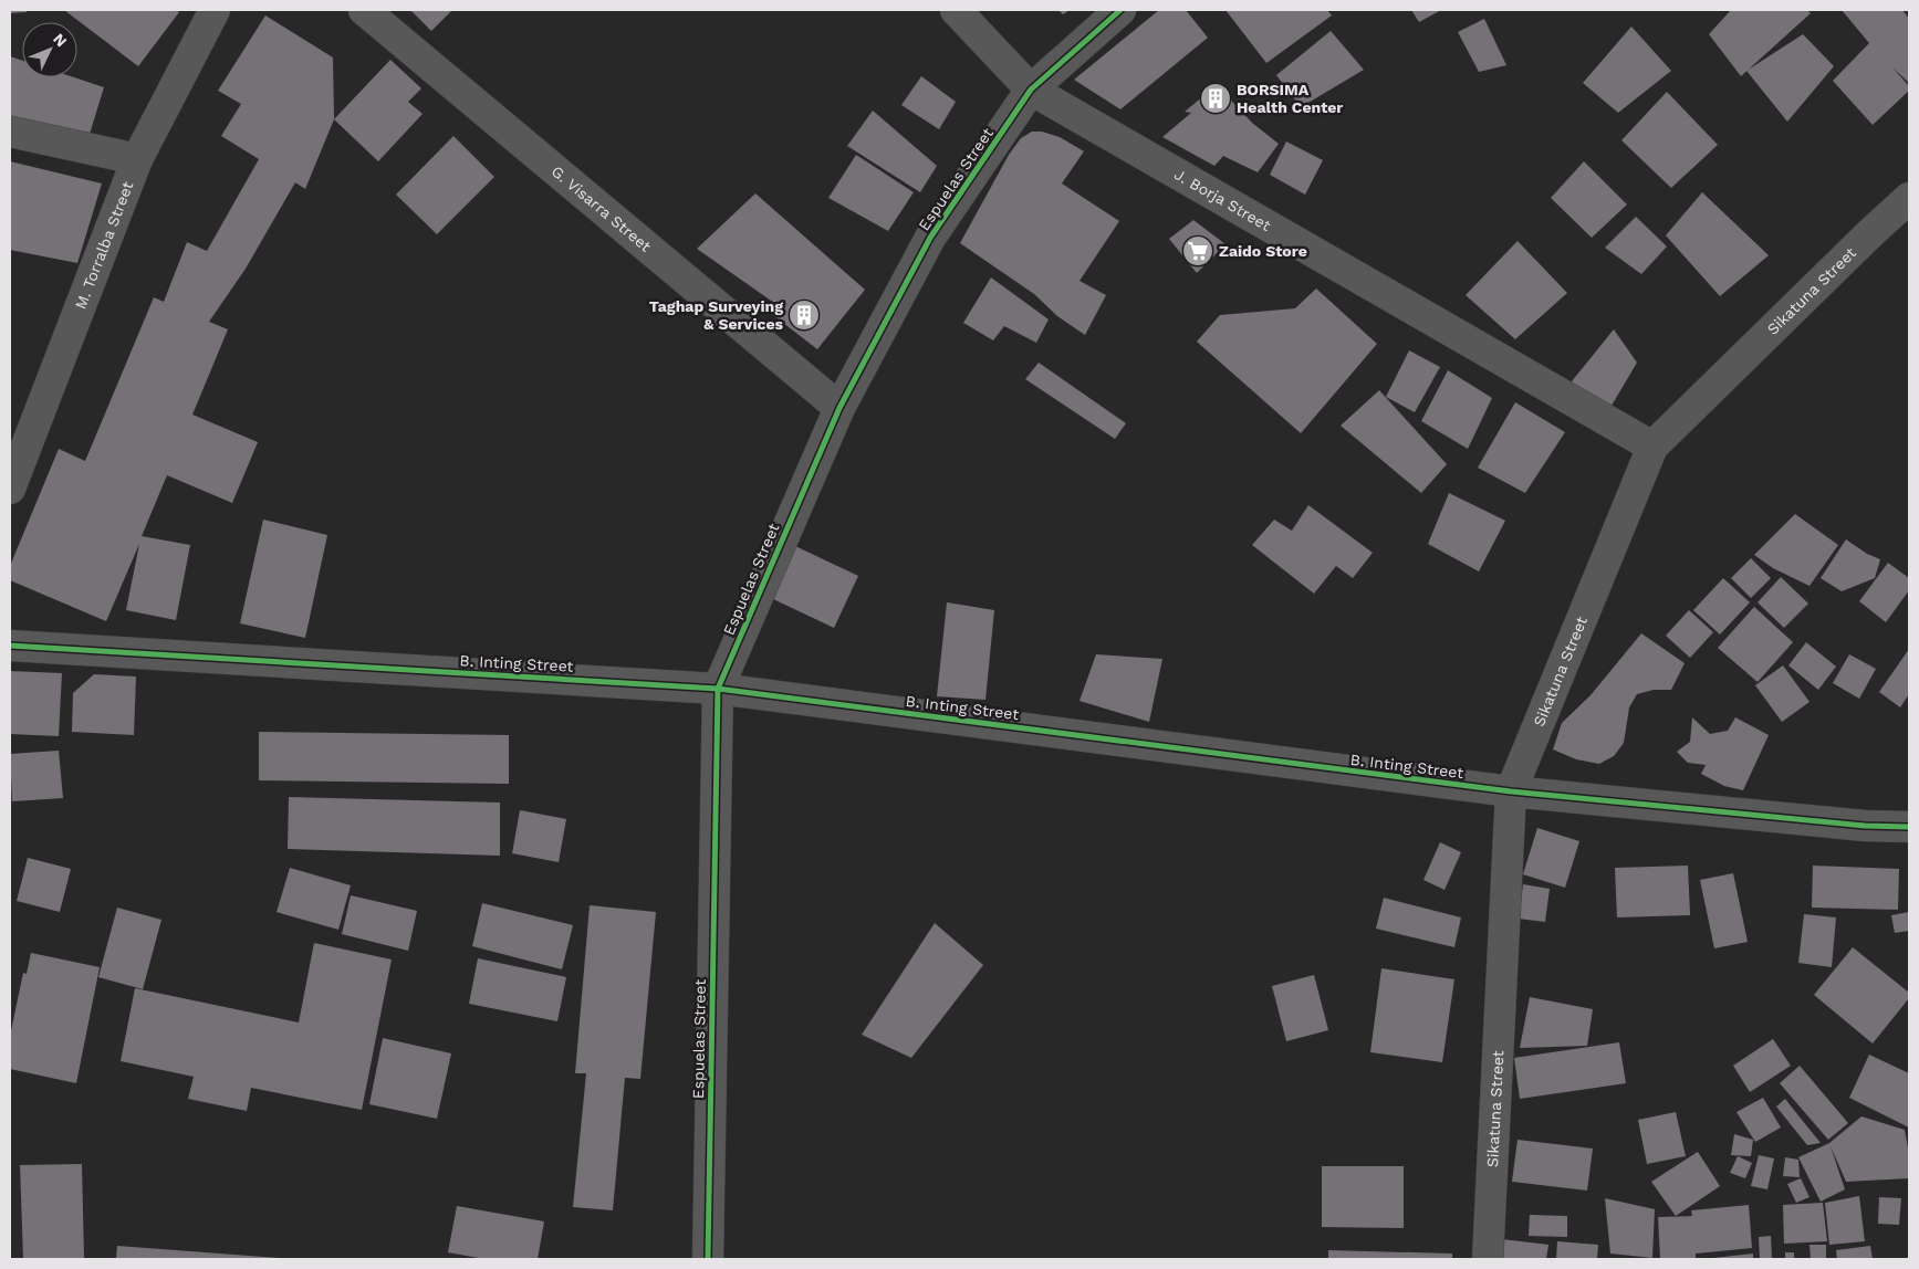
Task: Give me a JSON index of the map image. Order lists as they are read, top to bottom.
{
  "streets": {
    "street": [
      "Espuelas Street",
      "J. Borja Street",
      "G. Visarra Street",
      "M. Torralba Street",
      "Sikatuna Street",
      "B. Inting Street"
    ]
  },
  "crossings": [
    ["Espuelas Street", "J. Borja Street"],
    ["Espuelas Street", "G. Visarra Street"],
    ["Espuelas Street", "B. Inting Street"],
    ["J. Borja Street", "Sikatuna Street"],
    ["Sikatuna Street", "B. Inting Street"]
  ],
  "places": {
    "building": ["BORSIMA Health Center", "Taghap Surveying & Services"],
    "supermarket": ["Zaido Store"]
  },
  "north": "top right"
}
